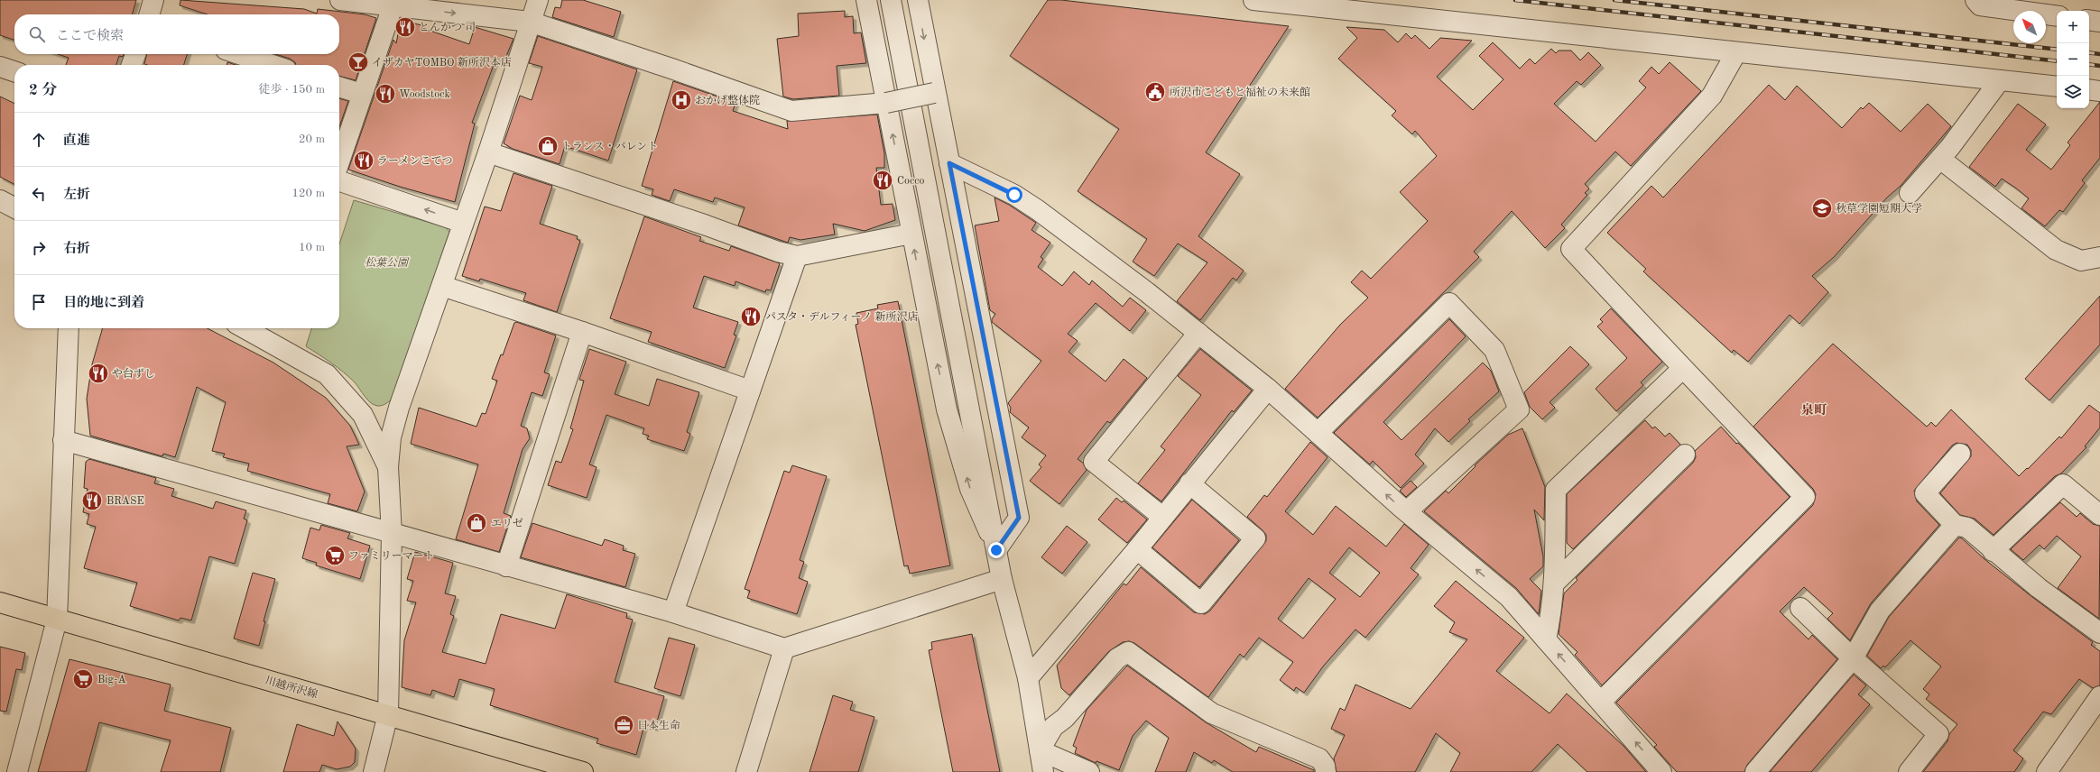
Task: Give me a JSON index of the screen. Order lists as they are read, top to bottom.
{
  "streets": {
    "main road": ["川越所沢線"]
  },
  "districts": ["泉町"],
  "parks": ["松葉公園"],
  "places": {
    "restaurant": [
      "とんかつ 司",
      "Woodstock",
      "ラーメンこてつ",
      "Cocco",
      "パスタ・デルフィーノ 新所沢店",
      "や台ずし",
      "BRASE"
    ],
    "bar": ["イザカヤTOMBO 新所沢本店"],
    "public building": ["所沢市こどもと福祉の未来館"],
    "hospital": ["おかげ整体院"],
    "shop": ["トランス・パレント", "エリゼ"],
    "school or university": ["秋草学園短期大学"],
    "supermarket": ["ファミリーマート", "Big-A"],
    "office": ["日本生命"]
  },
  "north": "top left",
  "page": {
    "map_buttons": ["+", "−"],
    "search": "ここで検索",
    "heading": ["2 分", "徒歩 · 150 m"],
    "list": [
      ["直進", "20 m"],
      ["左折", "120 m"],
      ["右折", "10 m"],
      "目的地に到着"
    ]
  }
}
